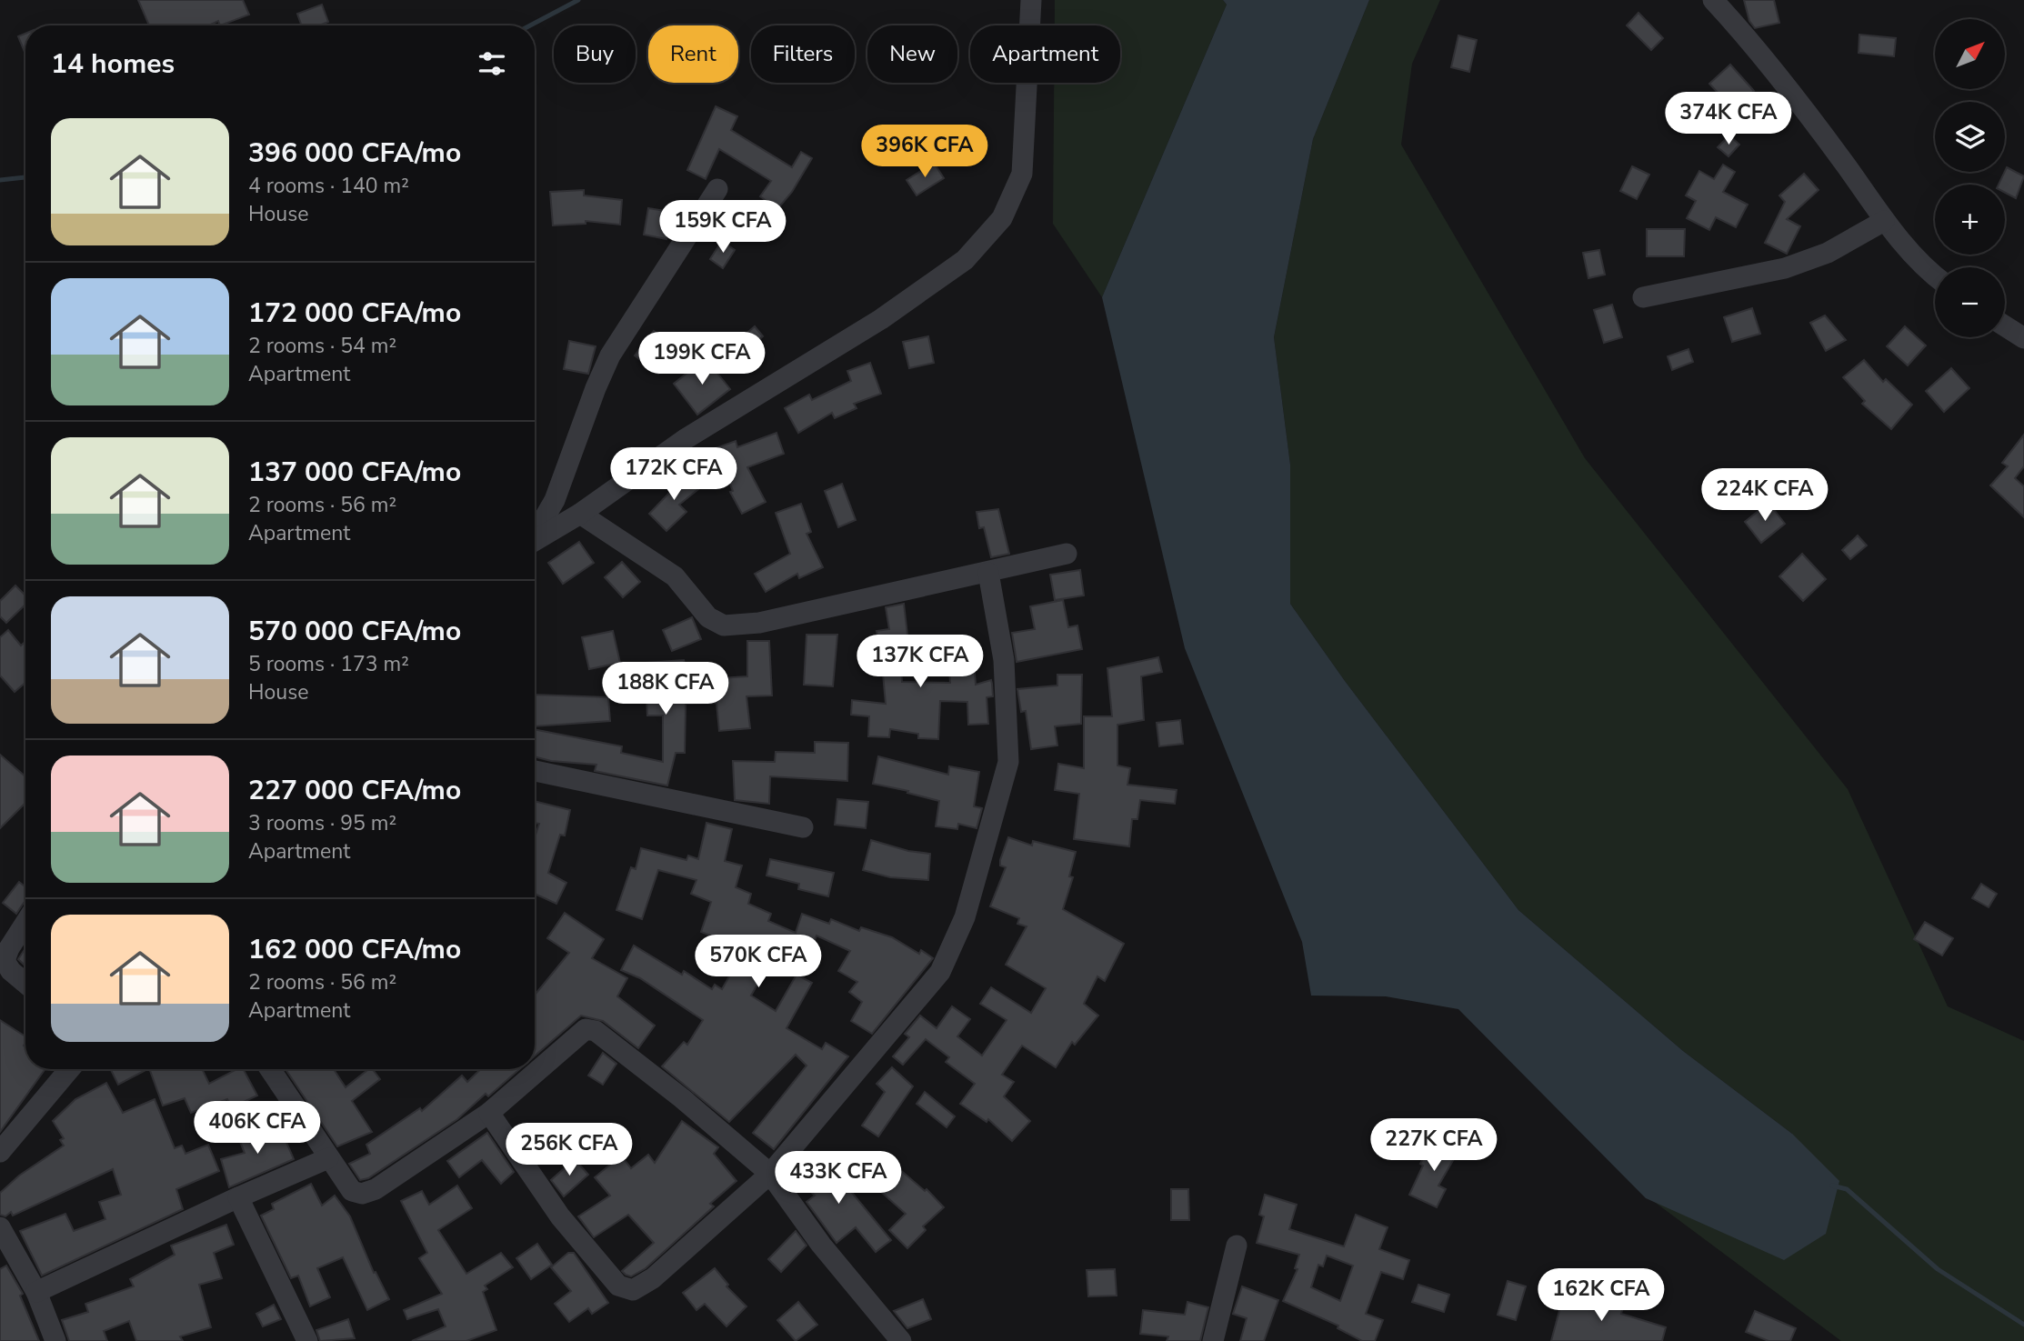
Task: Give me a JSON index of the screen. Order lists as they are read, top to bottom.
{
  "north": "top right",
  "page": {
    "map_buttons": ["+", "−"],
    "chip": [
      "Buy",
      "Rent",
      "Filters",
      "New",
      "Apartment"
    ],
    "heading": "14 homes",
    "price": [
      "374K CFA",
      "396K CFA",
      "159K CFA",
      "199K CFA",
      "172K CFA",
      "224K CFA",
      "137K CFA",
      "188K CFA",
      "570K CFA",
      "406K CFA",
      "227K CFA",
      "256K CFA",
      "433K CFA",
      "162K CFA"
    ],
    "list": [
      {
        "name": "396 000 CFA/mo",
        "note": "4 rooms · 140 m² · House"
      },
      {
        "name": "172 000 CFA/mo",
        "note": "2 rooms · 54 m² · Apartment"
      },
      {
        "name": "137 000 CFA/mo",
        "note": "2 rooms · 56 m² · Apartment"
      },
      {
        "name": "570 000 CFA/mo",
        "note": "5 rooms · 173 m² · House"
      },
      {
        "name": "227 000 CFA/mo",
        "note": "3 rooms · 95 m² · Apartment"
      },
      {
        "name": "162 000 CFA/mo",
        "note": "2 rooms · 56 m² · Apartment"
      }
    ]
  }
}
